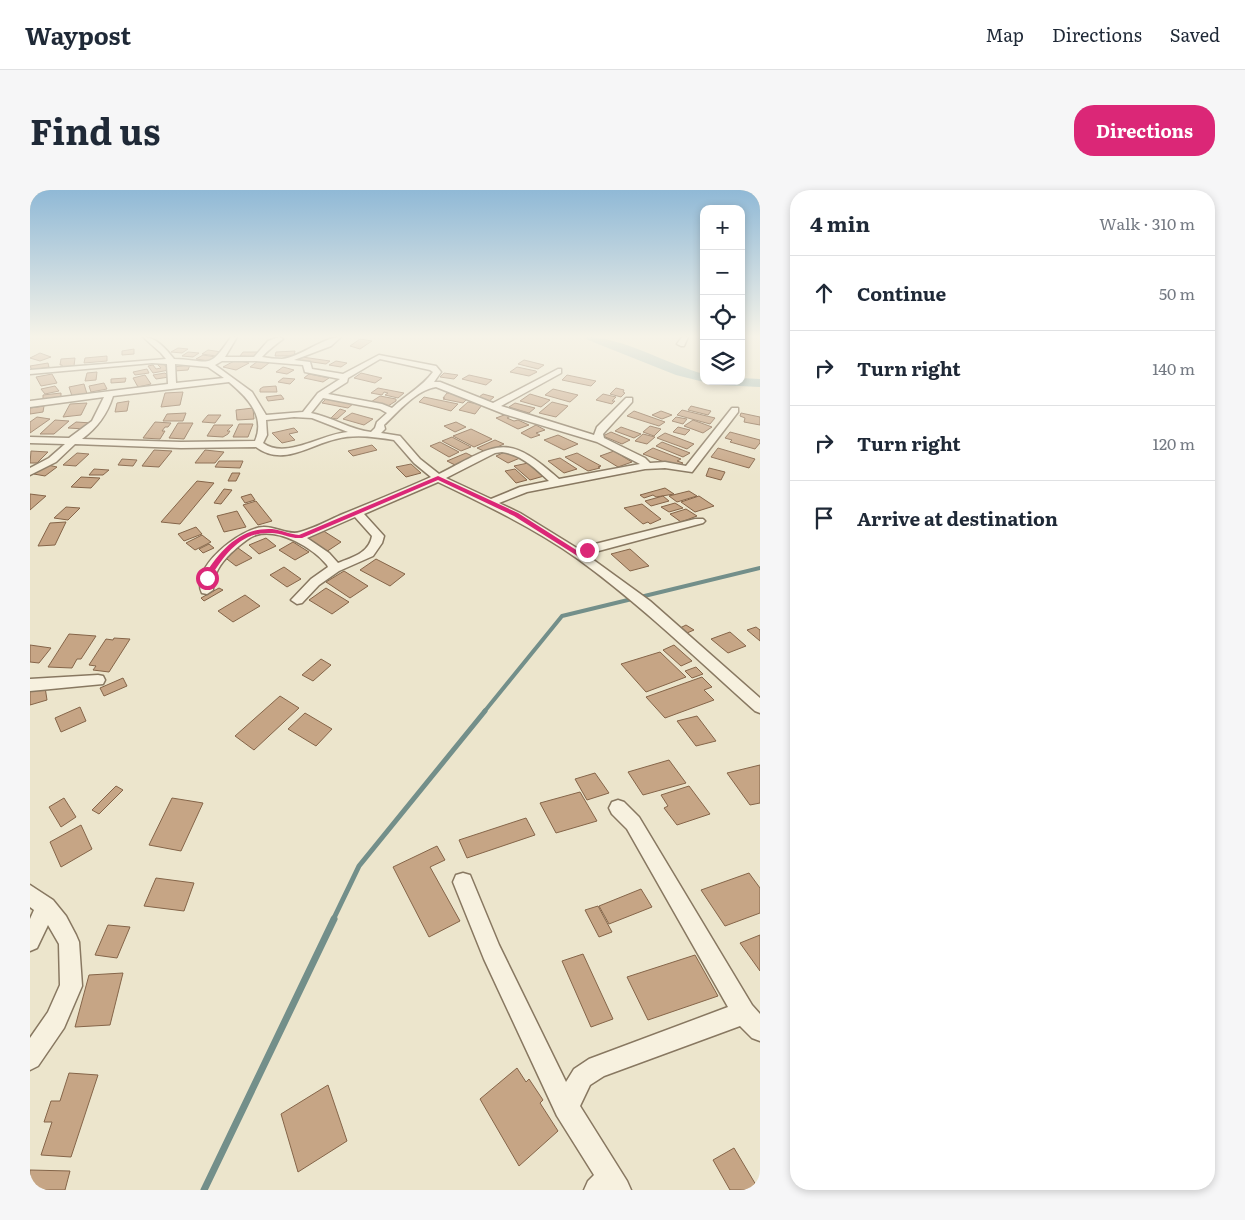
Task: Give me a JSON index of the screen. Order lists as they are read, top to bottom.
{
  "page": {
    "header": "Waypost",
    "nav": ["Map", "Directions", "Saved"],
    "title": "Find us",
    "buttons": "Directions",
    "heading": ["4 min", "Walk · 310 m"],
    "map_buttons": ["+", "−"],
    "list": [
      ["Continue", "50 m"],
      ["Turn right", "140 m"],
      ["Turn right", "120 m"],
      "Arrive at destination"
    ]
  }
}
